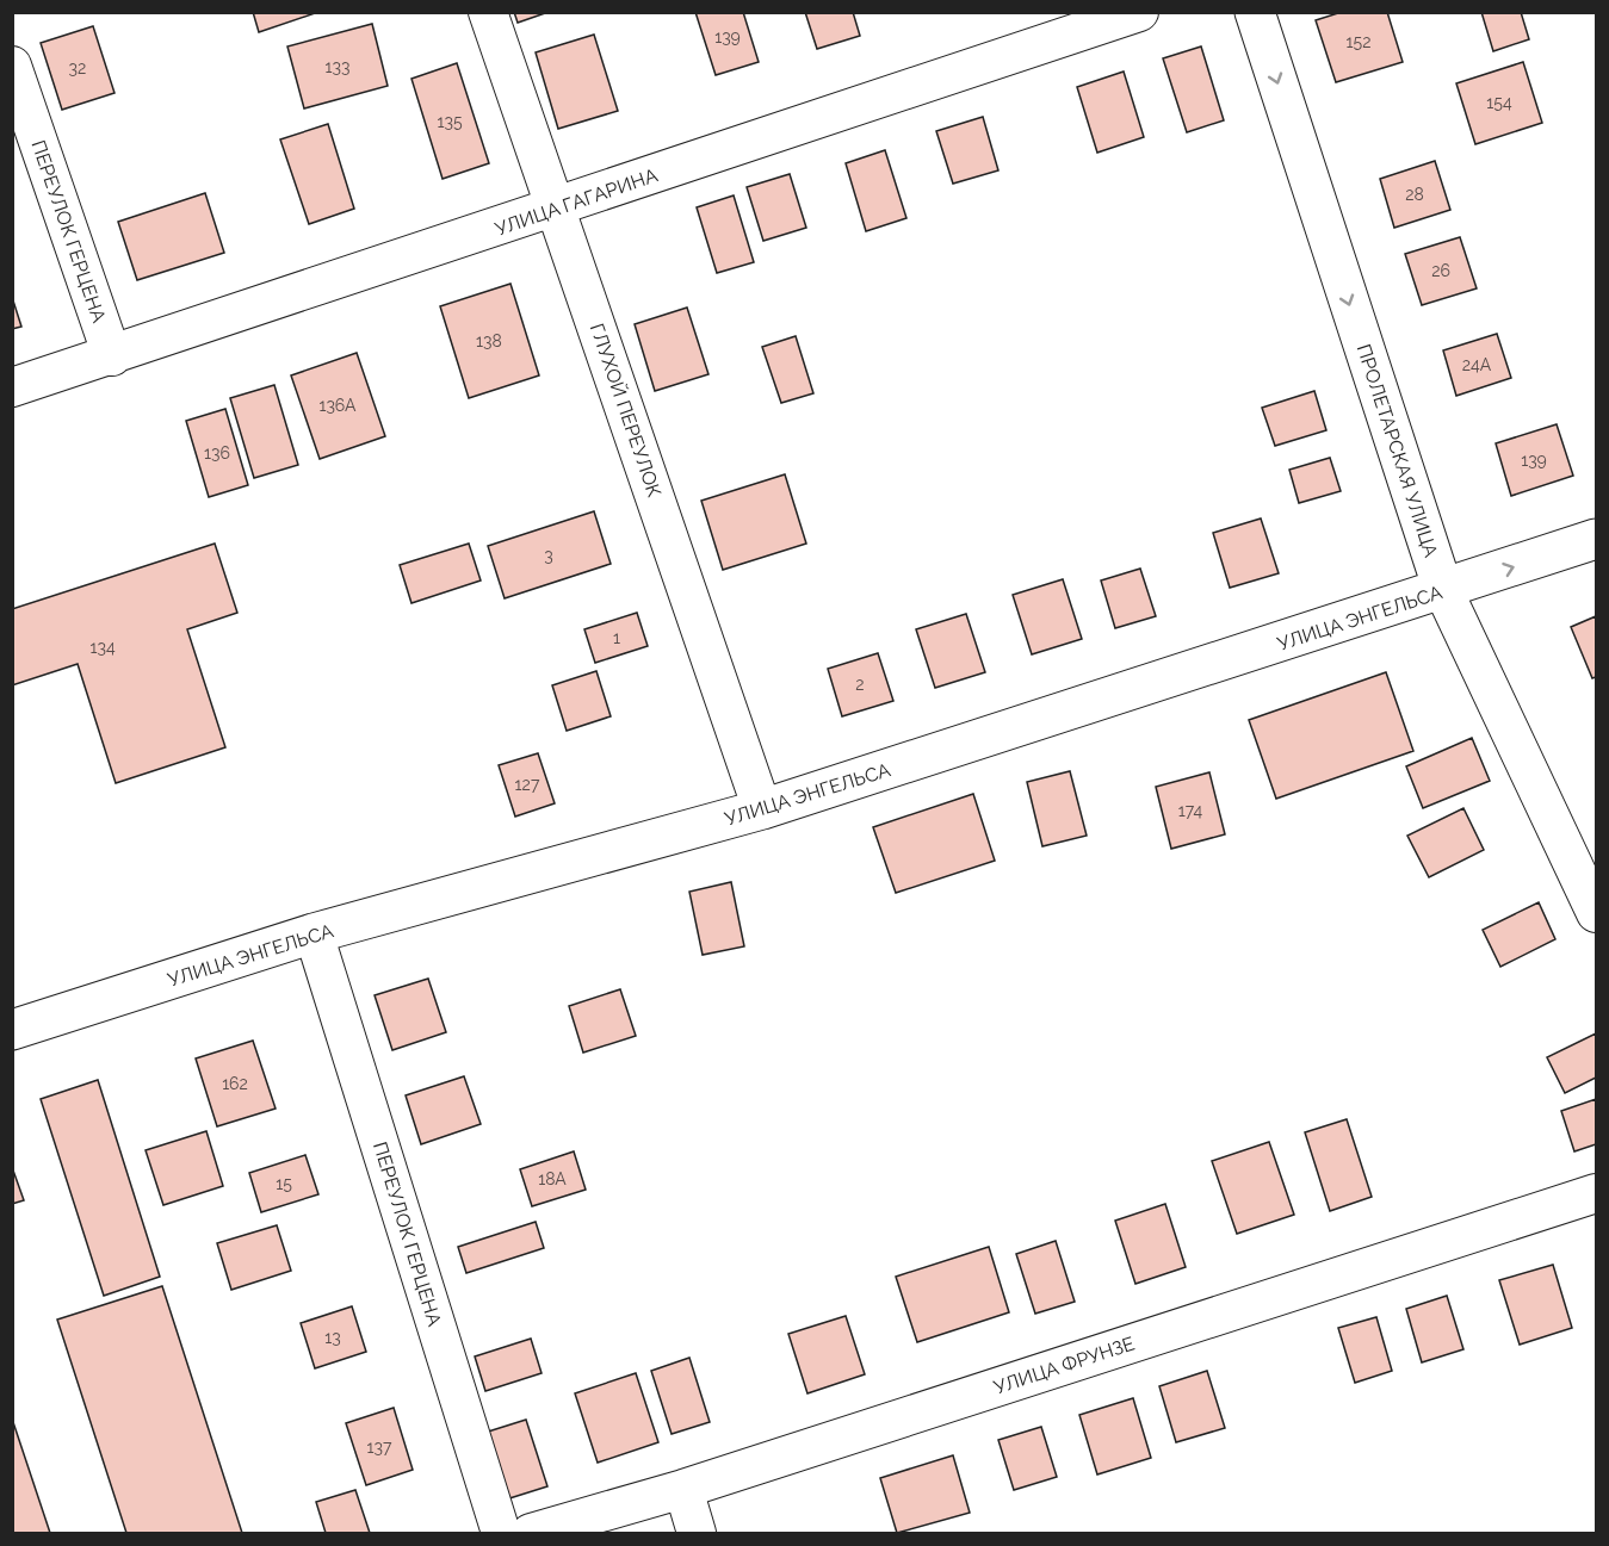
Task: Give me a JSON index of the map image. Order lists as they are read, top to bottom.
{
  "streets": {
    "main road": ["ПРОЛЕТАРСКАЯ УЛИЦА", "УЛИЦА ЭНГЕЛЬСА"],
    "street": [
      "УЛИЦА ГАГАРИНА",
      "ПЕРЕУЛОК ГЕРЦЕНА",
      "ГЛУХОЙ ПЕРЕУЛОК",
      "УЛИЦА ФРУНЗЕ"
    ]
  },
  "crossings": [
    ["УЛИЦА ГАГАРИНА", "ПЕРЕУЛОК ГЕРЦЕНА"],
    ["УЛИЦА ГАГАРИНА", "ГЛУХОЙ ПЕРЕУЛОК"],
    ["ПЕРЕУЛОК ГЕРЦЕНА", "УЛИЦА ЭНГЕЛЬСА"],
    ["ГЛУХОЙ ПЕРЕУЛОК", "УЛИЦА ЭНГЕЛЬСА"],
    ["ПРОЛЕТАРСКАЯ УЛИЦА", "УЛИЦА ЭНГЕЛЬСА"]
  ],
  "one_way": ["ПРОЛЕТАРСКАЯ УЛИЦА"],
  "house_numbers": [
    "139",
    "152",
    "133",
    "32",
    "154",
    "135",
    "28",
    "26",
    "138",
    "24А",
    "136А",
    "136",
    "139",
    "3",
    "1",
    "134",
    "2",
    "127",
    "174",
    "162",
    "18А",
    "15",
    "13",
    "137"
  ]
}
